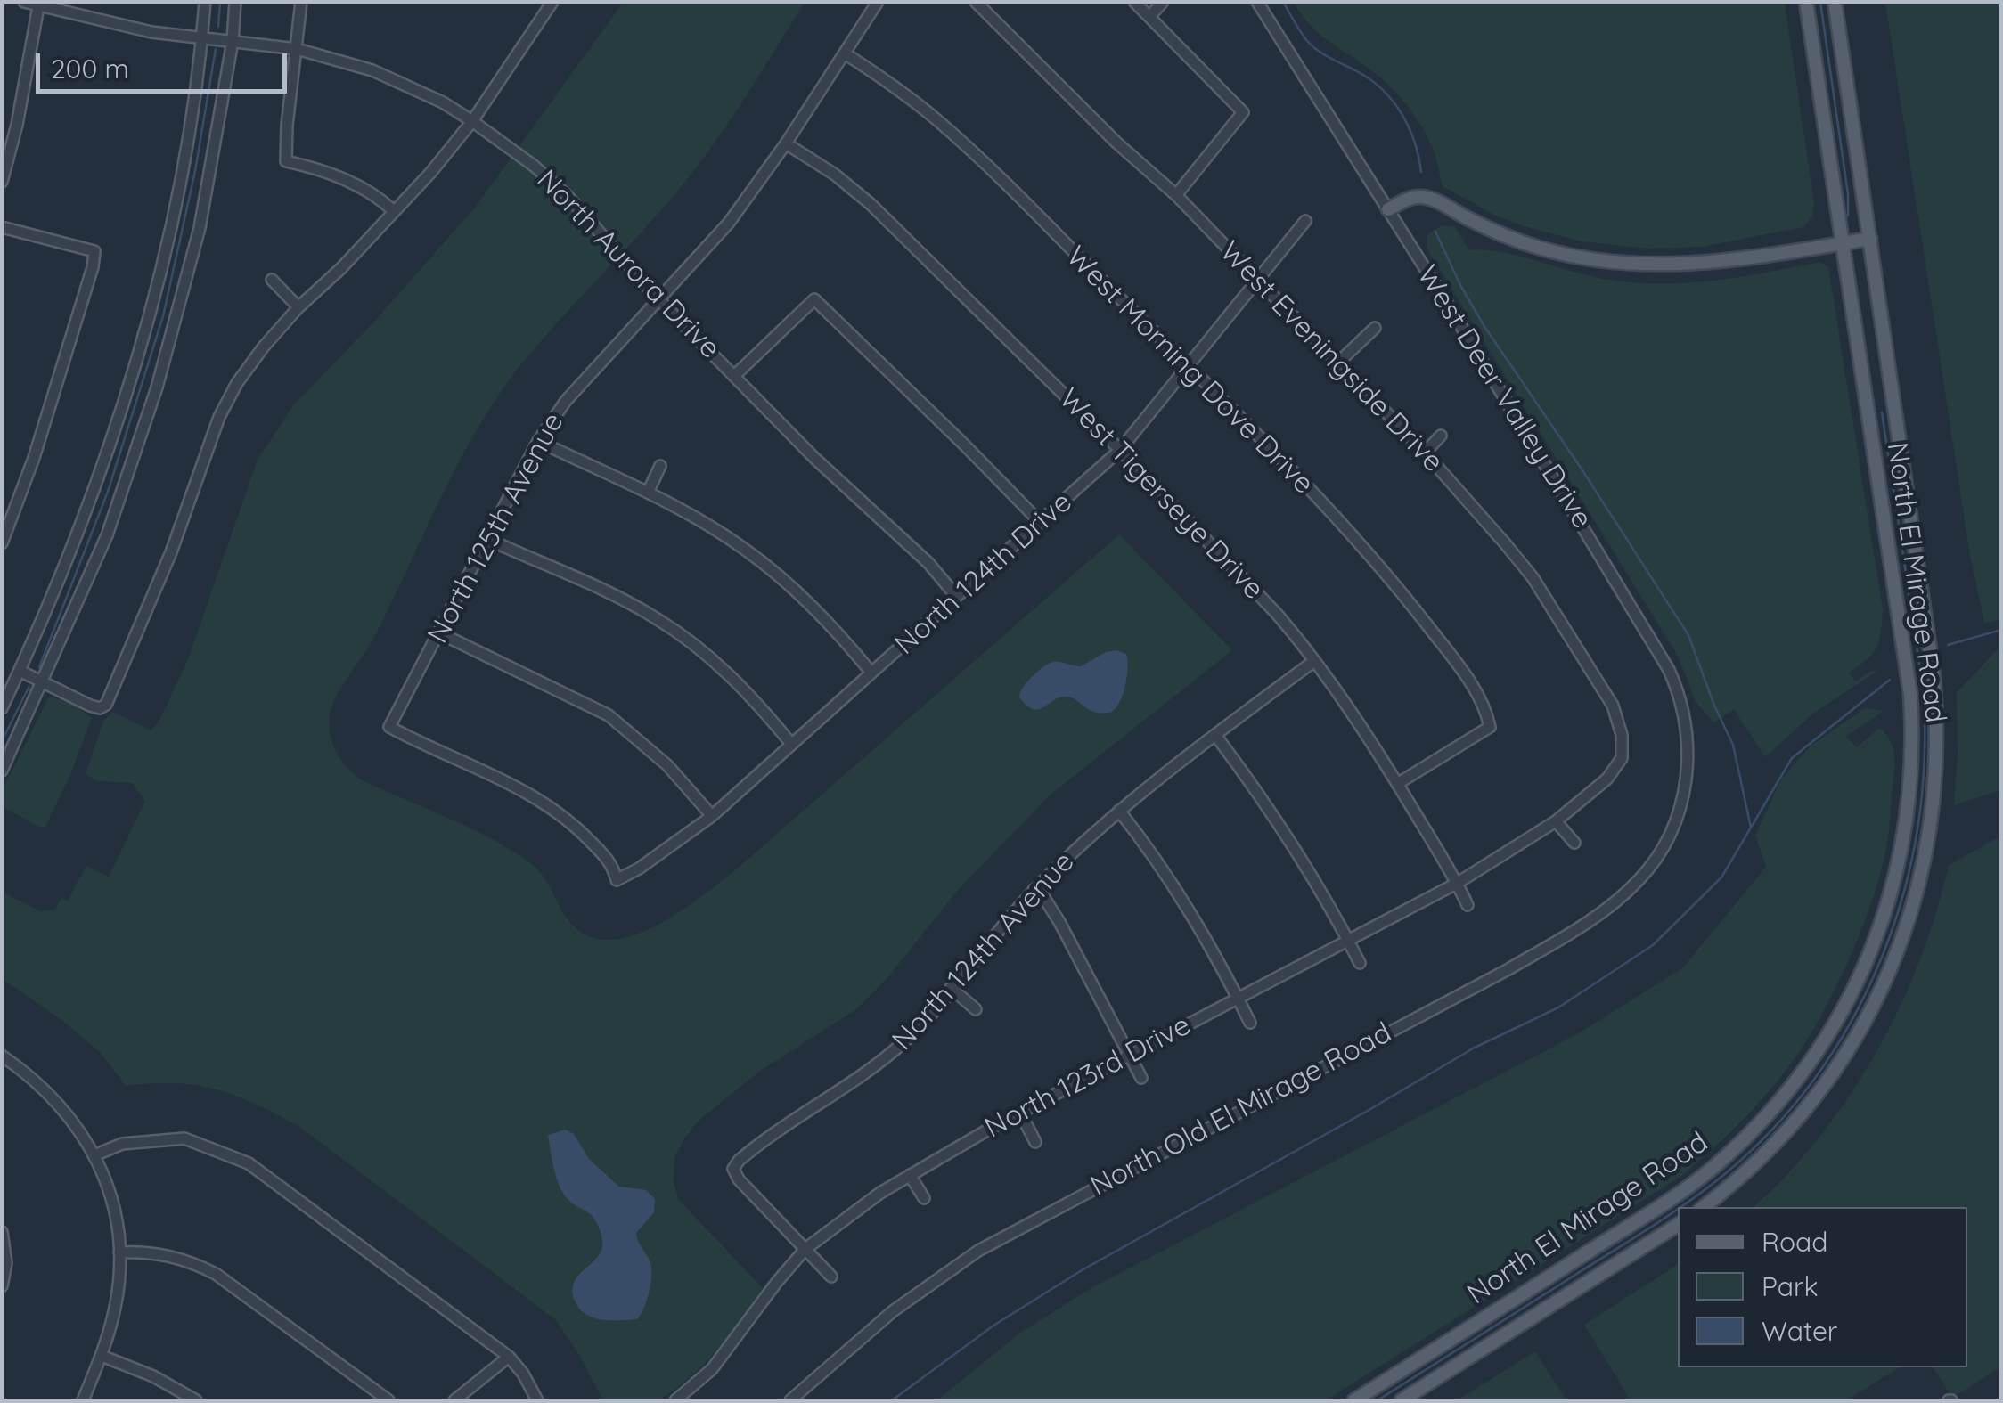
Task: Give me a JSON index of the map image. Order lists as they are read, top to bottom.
{
  "streets": {
    "main road": ["North El Mirage Road"],
    "street": [
      "North Aurora Drive",
      "West Eveningside Drive",
      "West Morning Dove Drive",
      "West Deer Valley Drive",
      "West Tigerseye Drive",
      "North 125th Avenue",
      "North 124th Drive",
      "North 124th Avenue",
      "North 123rd Drive",
      "North Old El Mirage Road"
    ]
  },
  "crossings": [
    ["North Aurora Drive", "North 125th Avenue"],
    ["North Aurora Drive", "North 124th Drive"],
    ["West Eveningside Drive", "North 124th Drive"],
    ["West Eveningside Drive", "North 123rd Drive"],
    ["West Morning Dove Drive", "West Tigerseye Drive"],
    ["West Morning Dove Drive", "North 125th Avenue"],
    ["West Morning Dove Drive", "North 124th Drive"],
    ["West Deer Valley Drive", "North Old El Mirage Road"],
    ["West Tigerseye Drive", "North 125th Avenue"],
    ["West Tigerseye Drive", "North 124th Drive"],
    ["West Tigerseye Drive", "North 124th Avenue"],
    ["West Tigerseye Drive", "North 123rd Drive"],
    ["North 125th Avenue", "North 124th Drive"],
    ["North 124th Avenue", "North 123rd Drive"]
  ],
  "legend": ["Road", "Park", "Water"],
  "scale_bar": "200 m"
}
